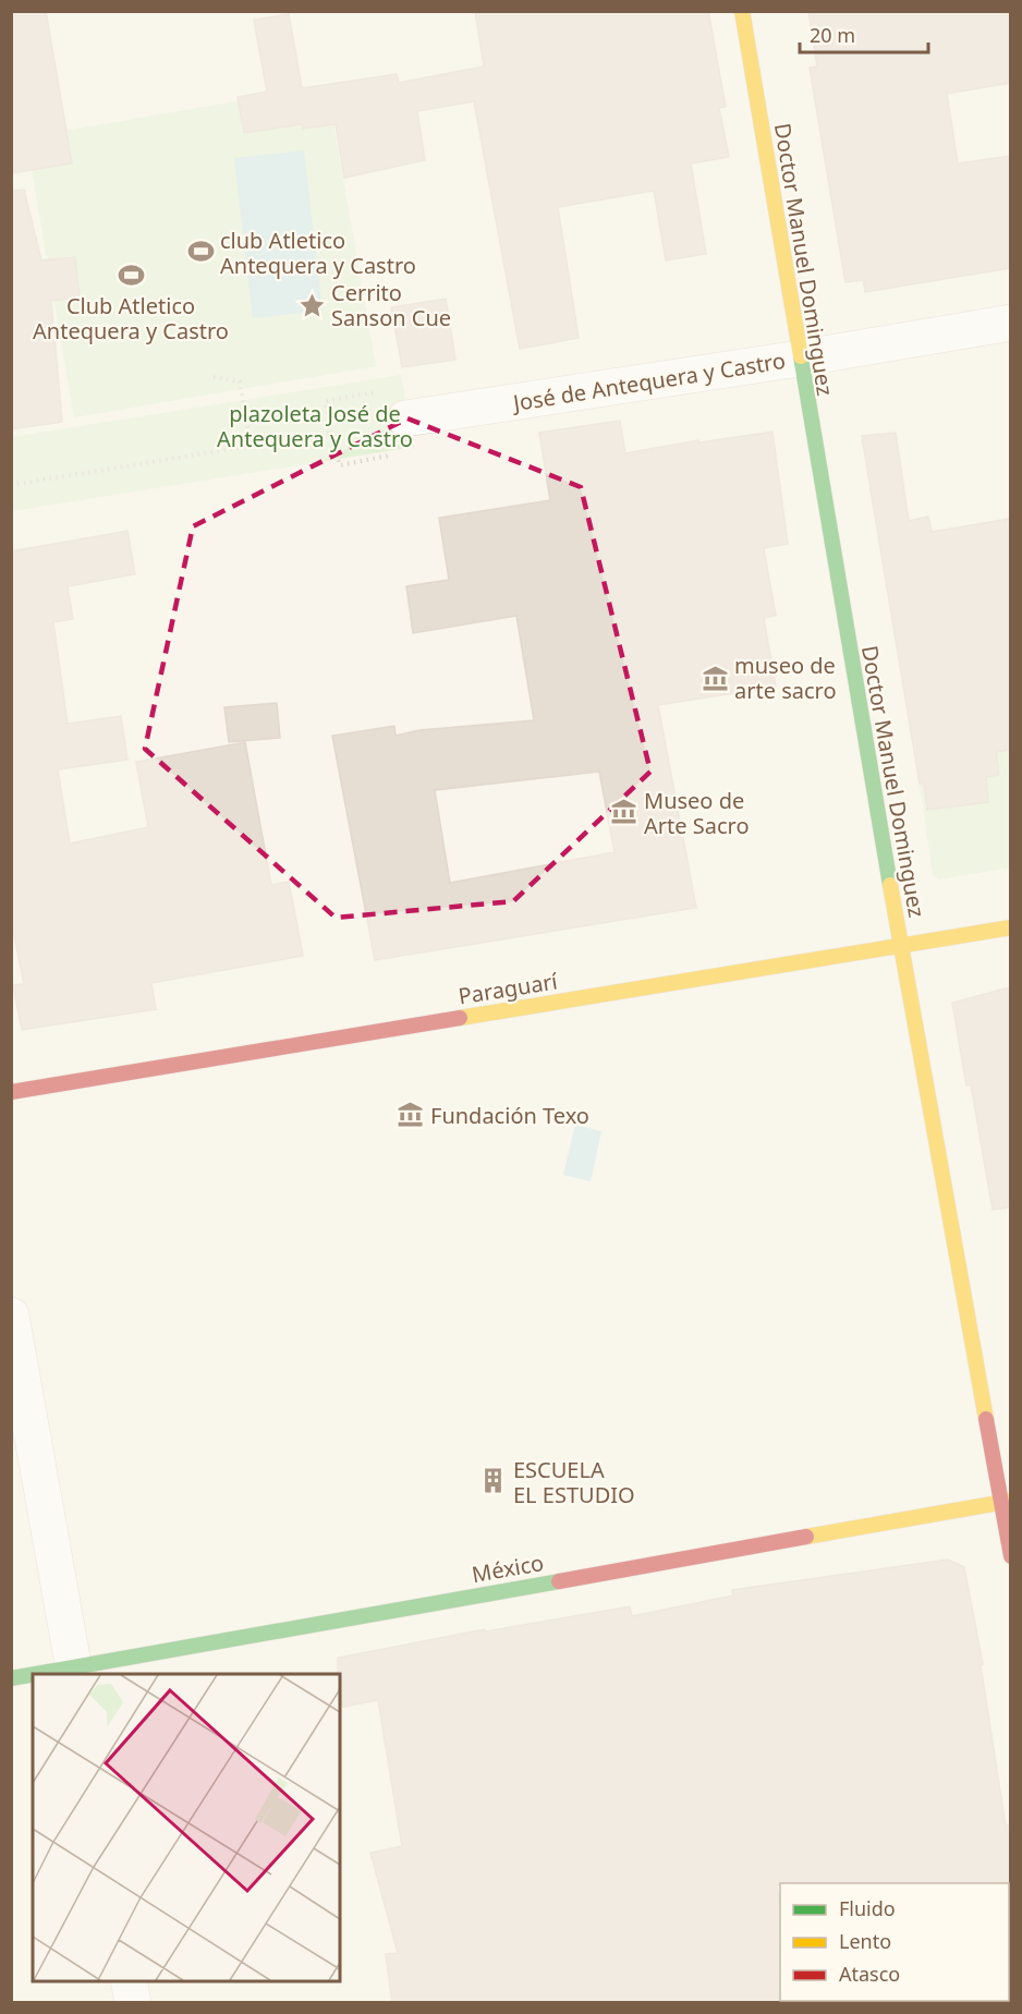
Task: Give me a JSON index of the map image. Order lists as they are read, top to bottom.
{
  "streets": {
    "street": [
      "Doctor Manuel Dominguez",
      "José de Antequera y Castro",
      "Paraguarí",
      "México"
    ]
  },
  "crossings": [
    ["Doctor Manuel Dominguez", "José de Antequera y Castro"],
    ["Doctor Manuel Dominguez", "Paraguarí"],
    ["Doctor Manuel Dominguez", "México"]
  ],
  "parks": ["plazoleta José de Antequera y Castro"],
  "places": {
    "sports": ["club Atletico Antequera y Castro", "Club Atletico Antequera y Castro"],
    "place": ["Cerrito Sanson Cue"],
    "museum": ["museo de arte sacro", "Museo de Arte Sacro", "Fundación Texo"],
    "building": ["ESCUELA EL ESTUDIO"]
  },
  "legend": ["Fluido", "Lento", "Atasco"],
  "scale_bar": "20 m"
}
